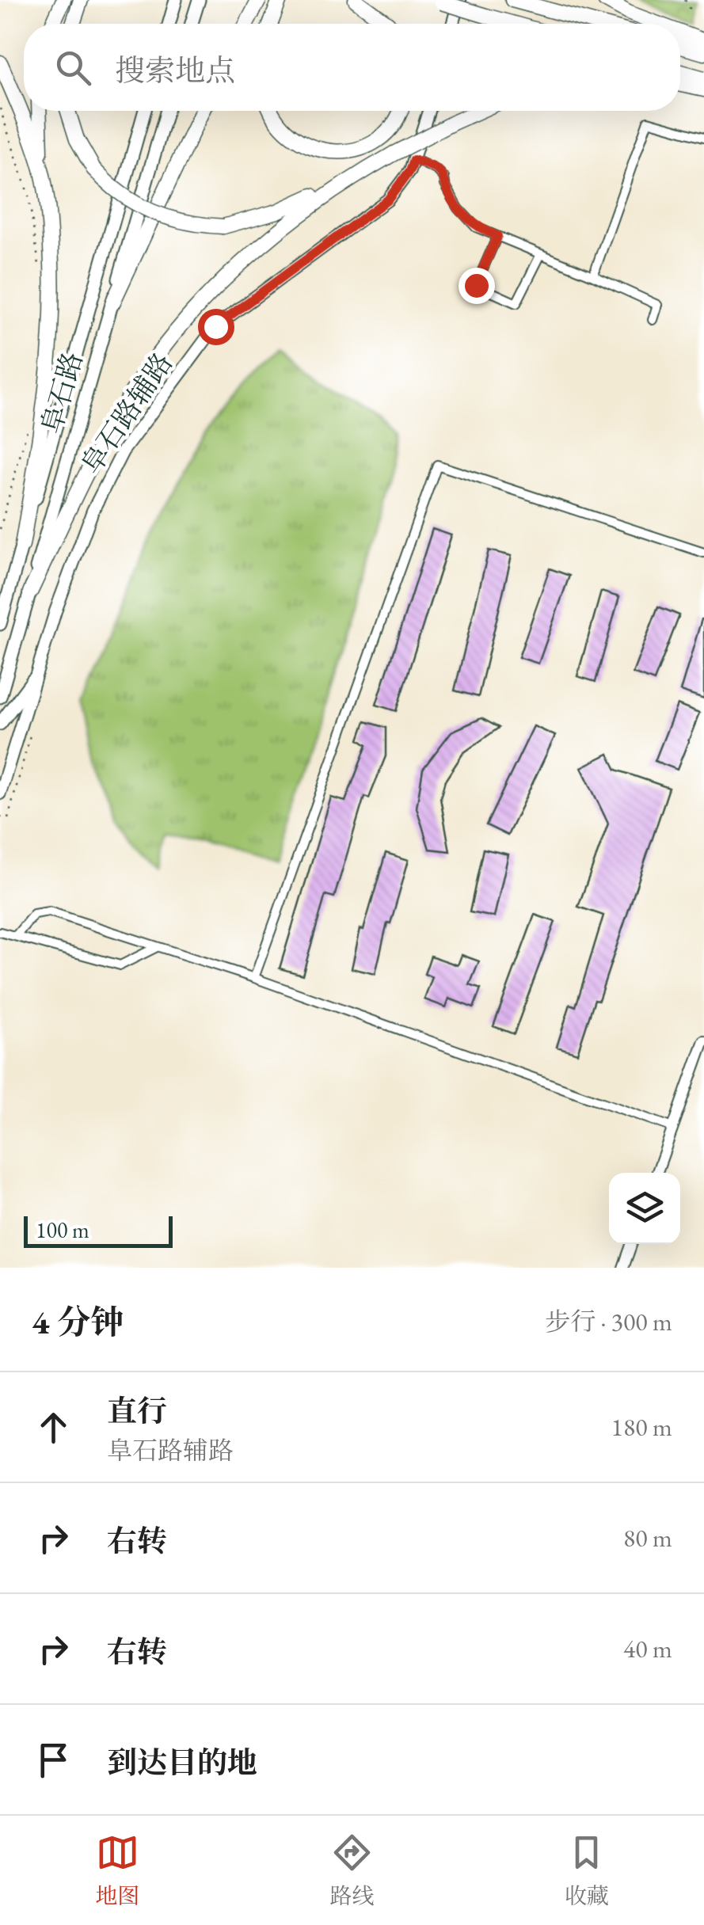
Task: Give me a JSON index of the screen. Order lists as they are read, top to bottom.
{
  "streets": {
    "highway": ["阜石路"],
    "main road": ["阜石路辅路"]
  },
  "scale_bar": "100 m",
  "page": {
    "search": "搜索地点",
    "scale": "100 m",
    "heading": ["4 分钟", "步行 · 300 m"],
    "list": [
      ["直行", "阜石路辅路", "180 m"],
      ["右转", "80 m"],
      ["右转", "40 m"],
      "到达目的地"
    ],
    "nav": ["地图", "路线", "收藏"]
  }
}
